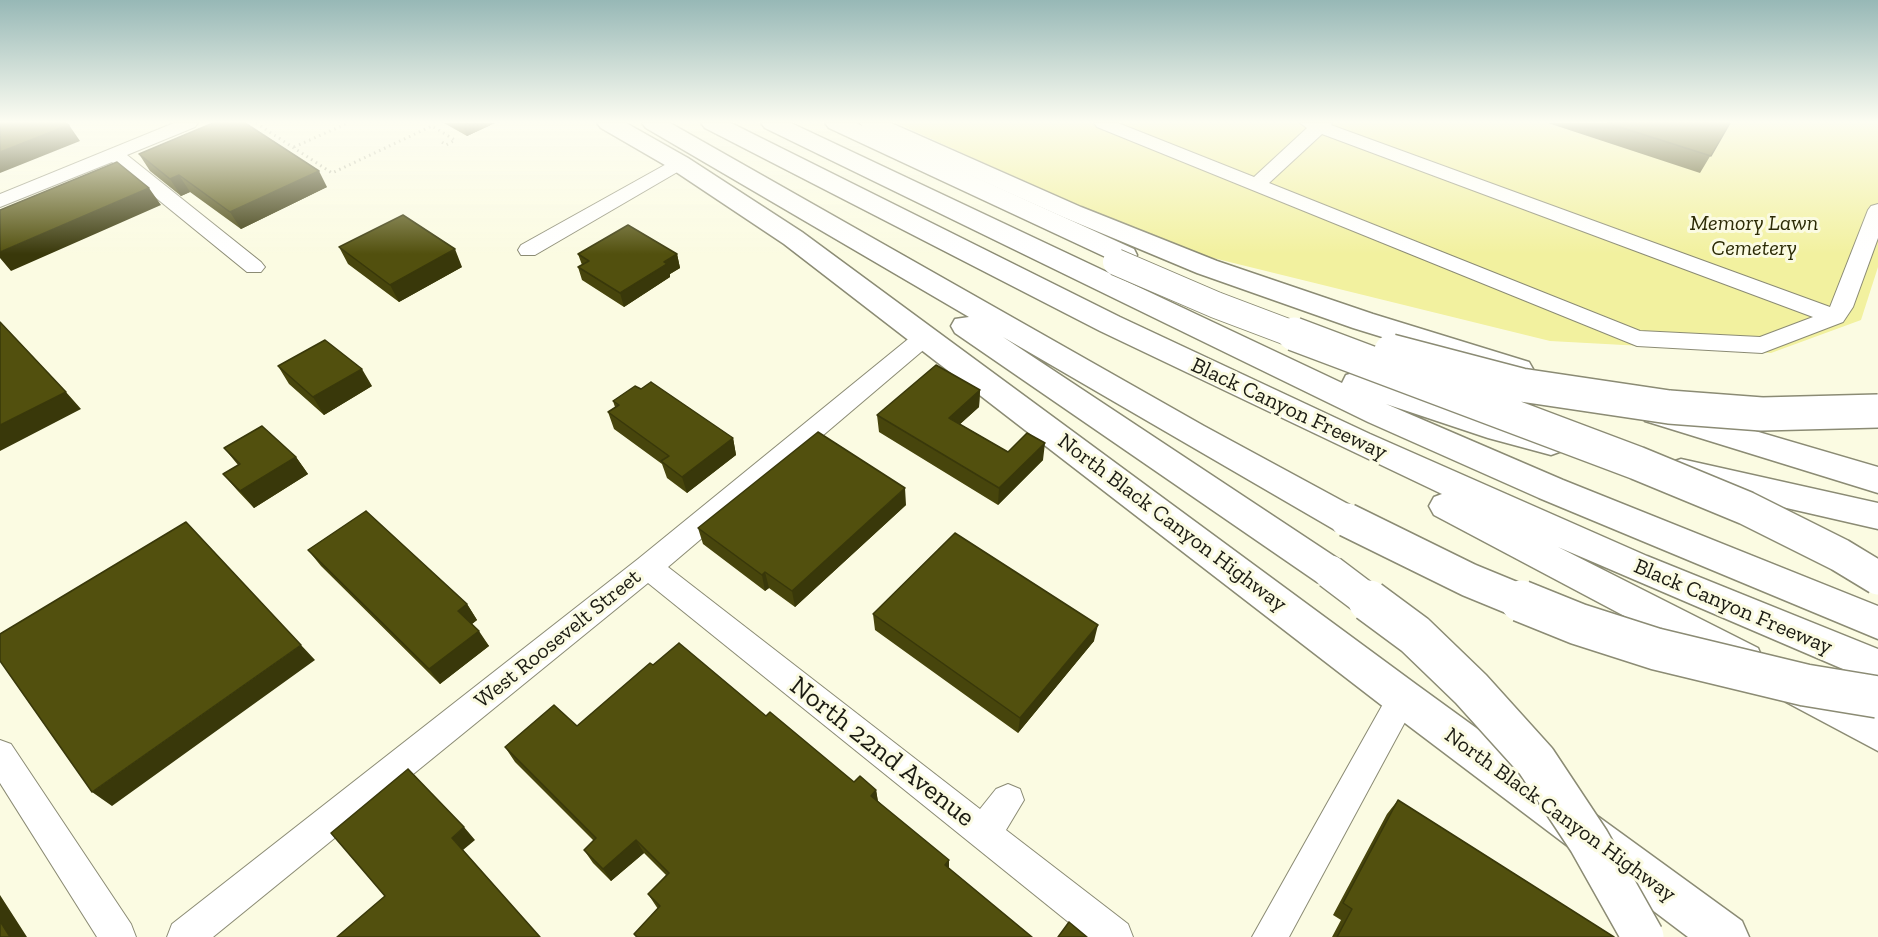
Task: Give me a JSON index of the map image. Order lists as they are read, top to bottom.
{
  "streets": {
    "main road": ["Black Canyon Freeway", "North Black Canyon Highway"],
    "street": ["West Roosevelt Street", "North 22nd Avenue"]
  },
  "crossings": [
    ["North Black Canyon Highway", "West Roosevelt Street"],
    ["West Roosevelt Street", "North 22nd Avenue"]
  ],
  "parks": ["Memory Lawn Cemetery"]
}
